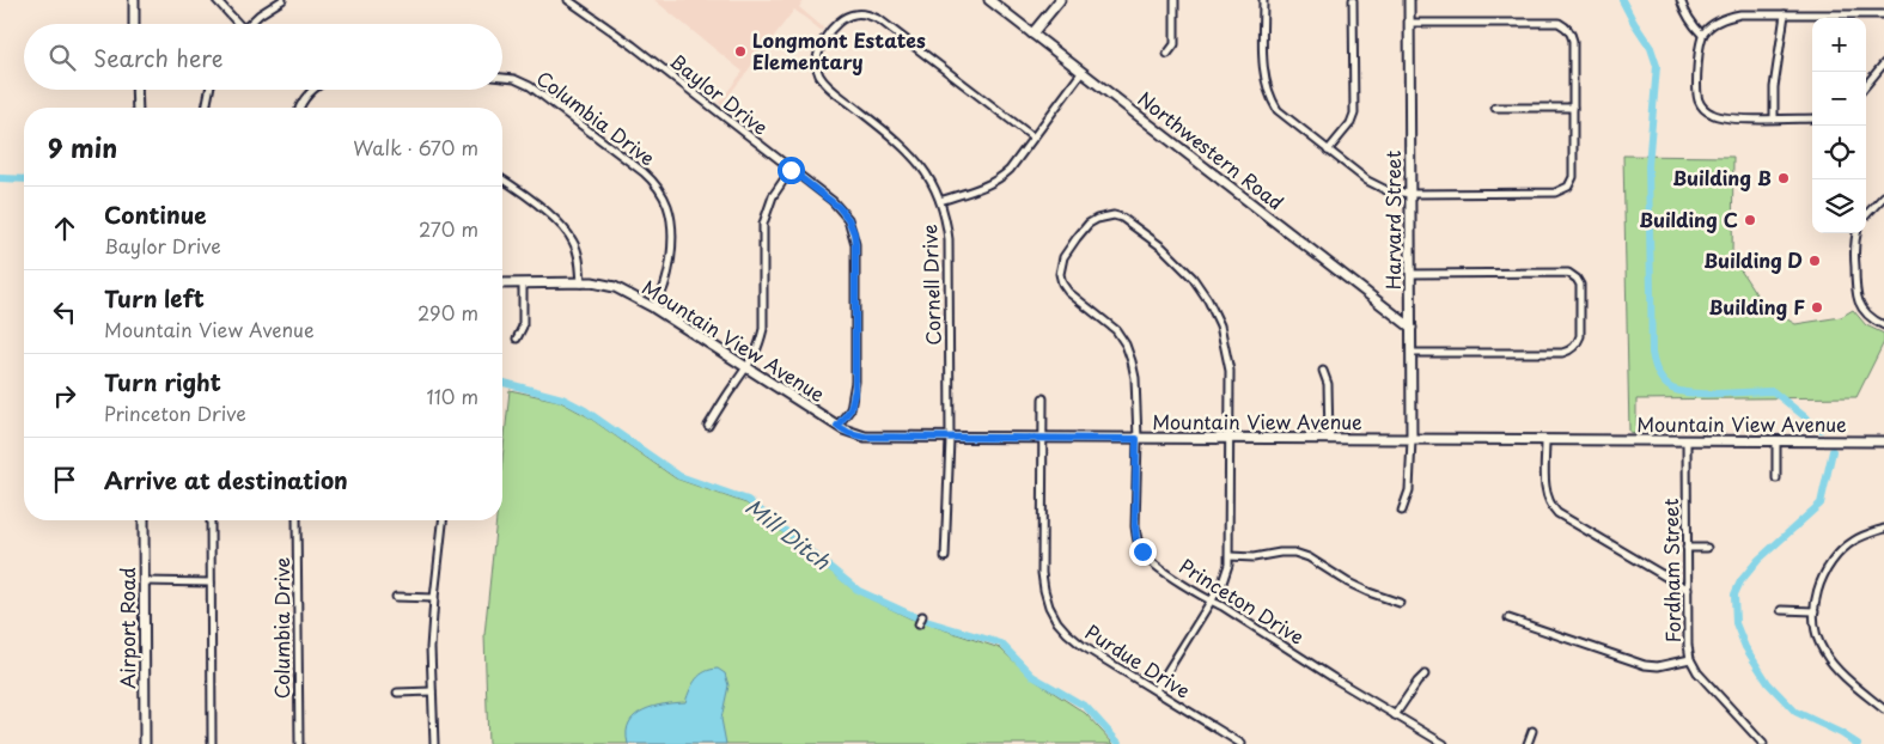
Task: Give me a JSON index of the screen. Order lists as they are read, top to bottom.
{
  "streets": {
    "street": [
      "Baylor Drive",
      "Columbia Drive",
      "Northwestern Road",
      "Harvard Street",
      "Cornell Drive",
      "Mountain View Avenue",
      "Fordham Street",
      "Princeton Drive",
      "Airport Road",
      "Purdue Drive"
    ]
  },
  "crossings": [
    ["Baylor Drive", "Mountain View Avenue"],
    ["Columbia Drive", "Mountain View Avenue"],
    ["Northwestern Road", "Harvard Street"],
    ["Harvard Street", "Mountain View Avenue"],
    ["Cornell Drive", "Mountain View Avenue"],
    ["Mountain View Avenue", "Fordham Street"],
    ["Mountain View Avenue", "Princeton Drive"],
    ["Mountain View Avenue", "Purdue Drive"]
  ],
  "water": ["Mill Ditch"],
  "places": [
    "Longmont Estates Elementary",
    "Building B",
    "Building C",
    "Building D",
    "Building F"
  ],
  "page": {
    "map_buttons": ["+", "−"],
    "search": "Search here",
    "heading": ["9 min", "Walk · 670 m"],
    "list": [
      ["Continue", "Baylor Drive", "270 m"],
      ["Turn left", "Mountain View Avenue", "290 m"],
      ["Turn right", "Princeton Drive", "110 m"],
      "Arrive at destination"
    ]
  }
}
